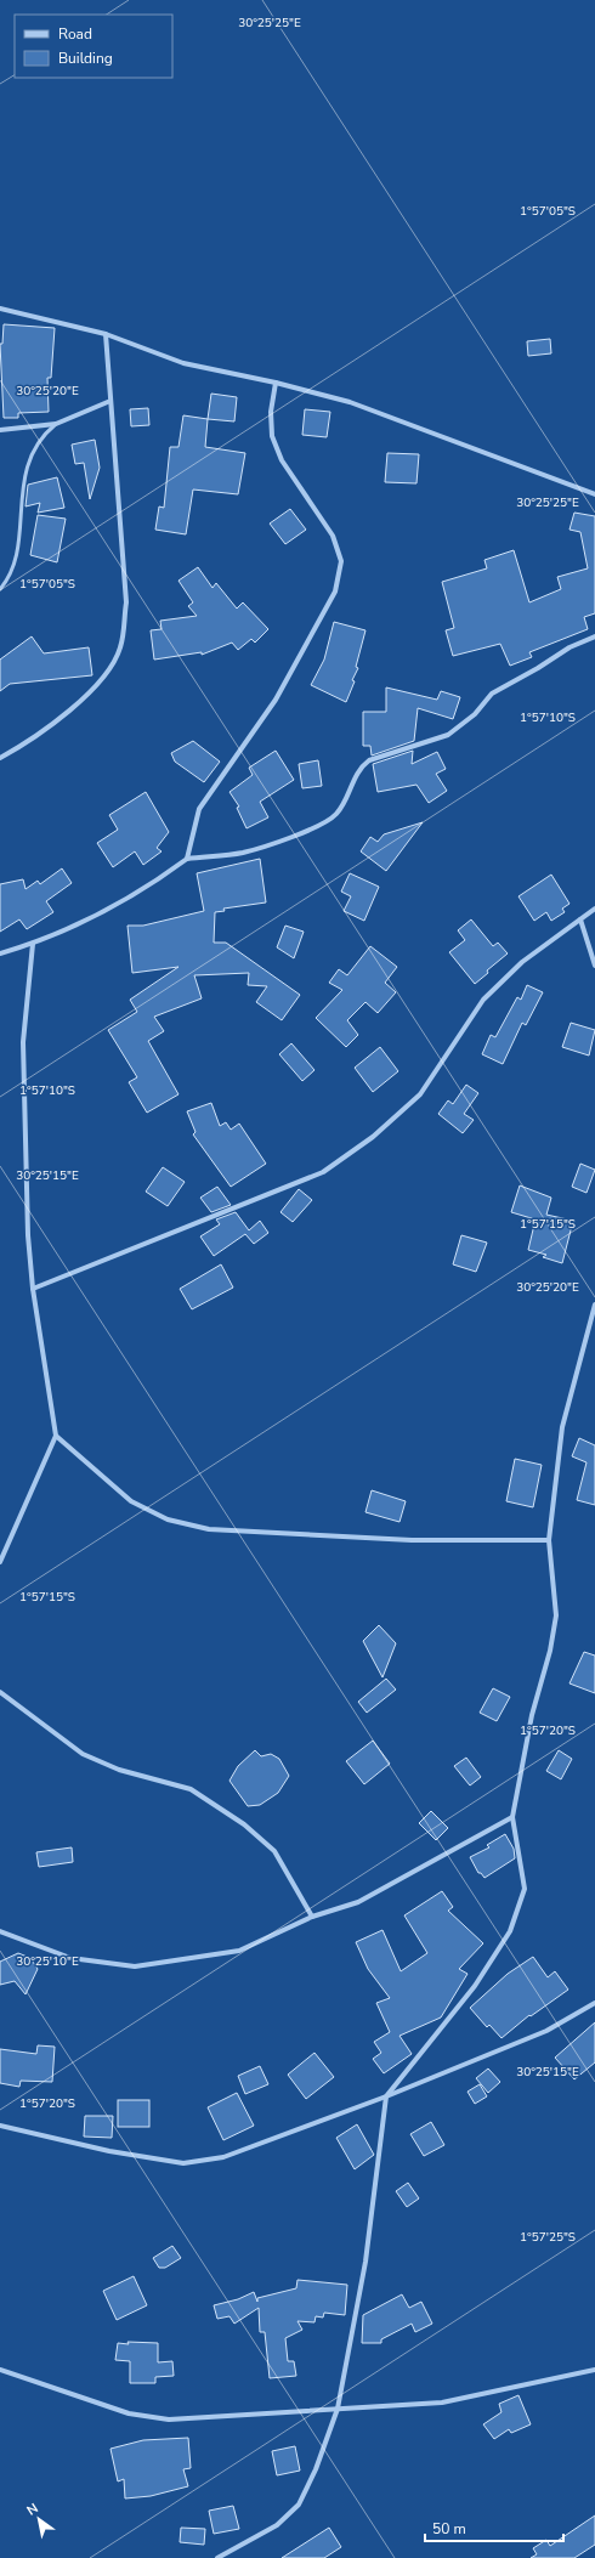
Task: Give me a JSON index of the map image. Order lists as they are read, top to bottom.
{
  "legend": ["Road", "Building"],
  "scale_bar": "50 m",
  "north": "top left",
  "coordinates": [
    "30°25'25\"E",
    "1°57'05\"S",
    "30°25'20\"E",
    "1°57'10\"S",
    "30°25'15\"E",
    "1°57'15\"S",
    "1°57'20\"S",
    "30°25'10\"E",
    "1°57'25\"S"
  ]
}
